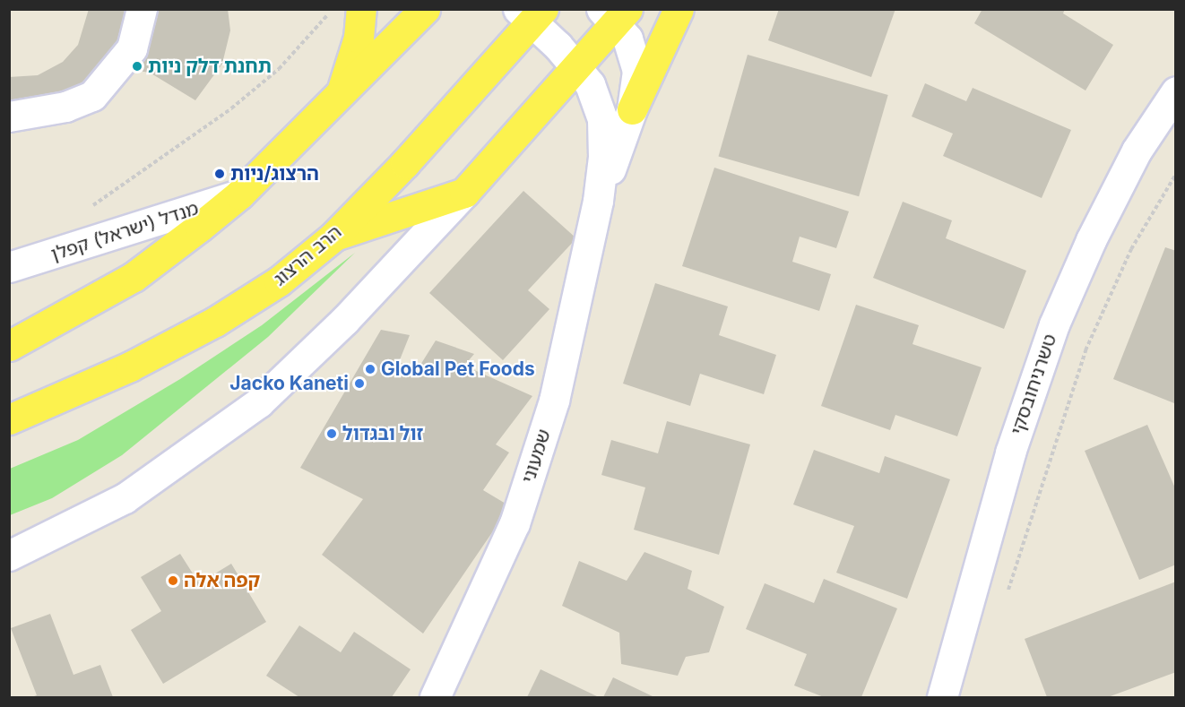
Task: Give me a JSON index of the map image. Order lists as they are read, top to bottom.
{
  "streets": {
    "main road": ["הרב הרצוג"],
    "street": ["מנדל (ישראל) קפלן", "טשרניחובסקי", "שמעוני"]
  },
  "crossings": [
    ["הרב הרצוג", "שמעוני"]
  ],
  "places": [
    "תחנת דלק ניות",
    "הרצוג/ניות",
    "Global Pet Foods",
    "Jacko Kaneti",
    "זול ובגדול",
    "קפה אלה"
  ]
}
